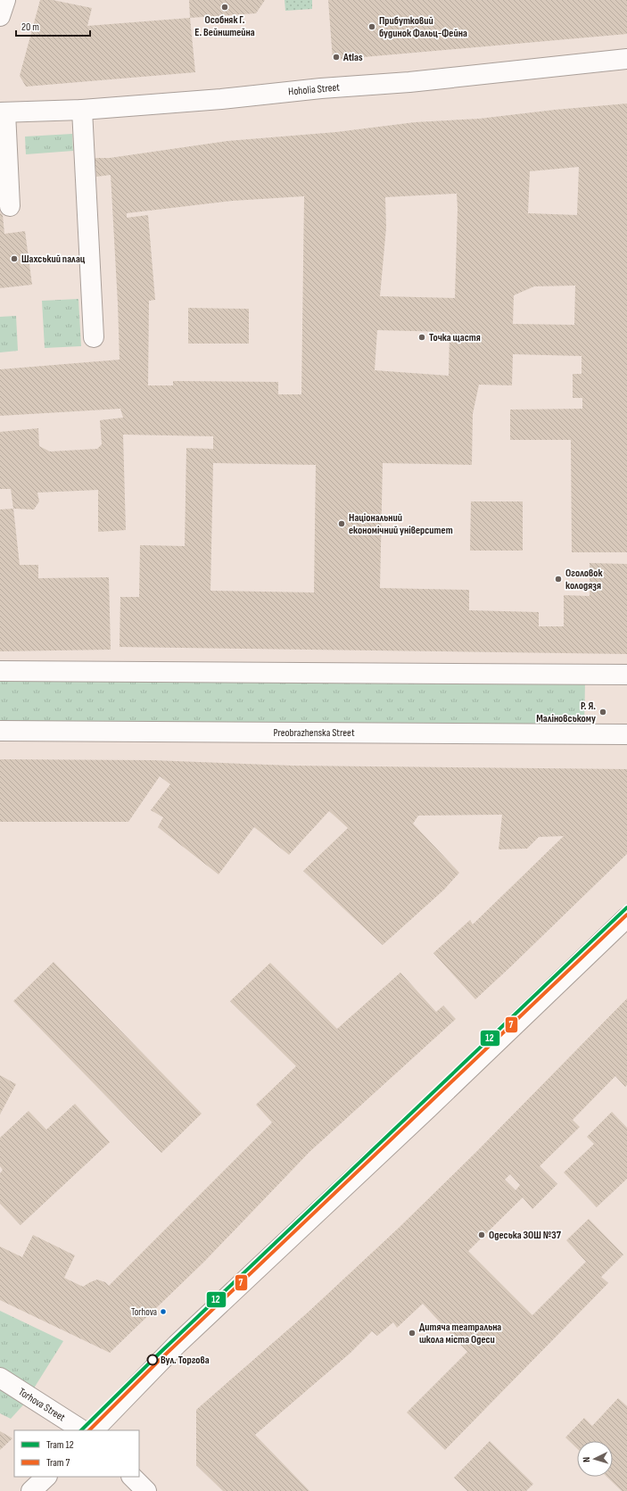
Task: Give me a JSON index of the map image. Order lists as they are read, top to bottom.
{
  "streets": {
    "street": ["Hoholia Street", "Preobrazhenska Street", "Torhova Street"]
  },
  "places": [
    "Особняк Г. Е. Вейнштейна",
    "Прибутковий будинок Фальц-Фейна",
    "Atlas",
    "Шахський палац",
    "Точка щастя",
    "Національний економічний університет",
    "Оголовок колодязя",
    "Р. Я. Маліновському",
    "Одеська ЗОШ №37",
    "Torhova",
    "Дитяча театральна школа міста Одеси",
    "Вул. Торгова"
  ],
  "lines": ["tram line 12", "tram line 7"],
  "legend": ["Tram 12", "Tram 7"],
  "scale_bar": "20 m",
  "north": "left"
}
